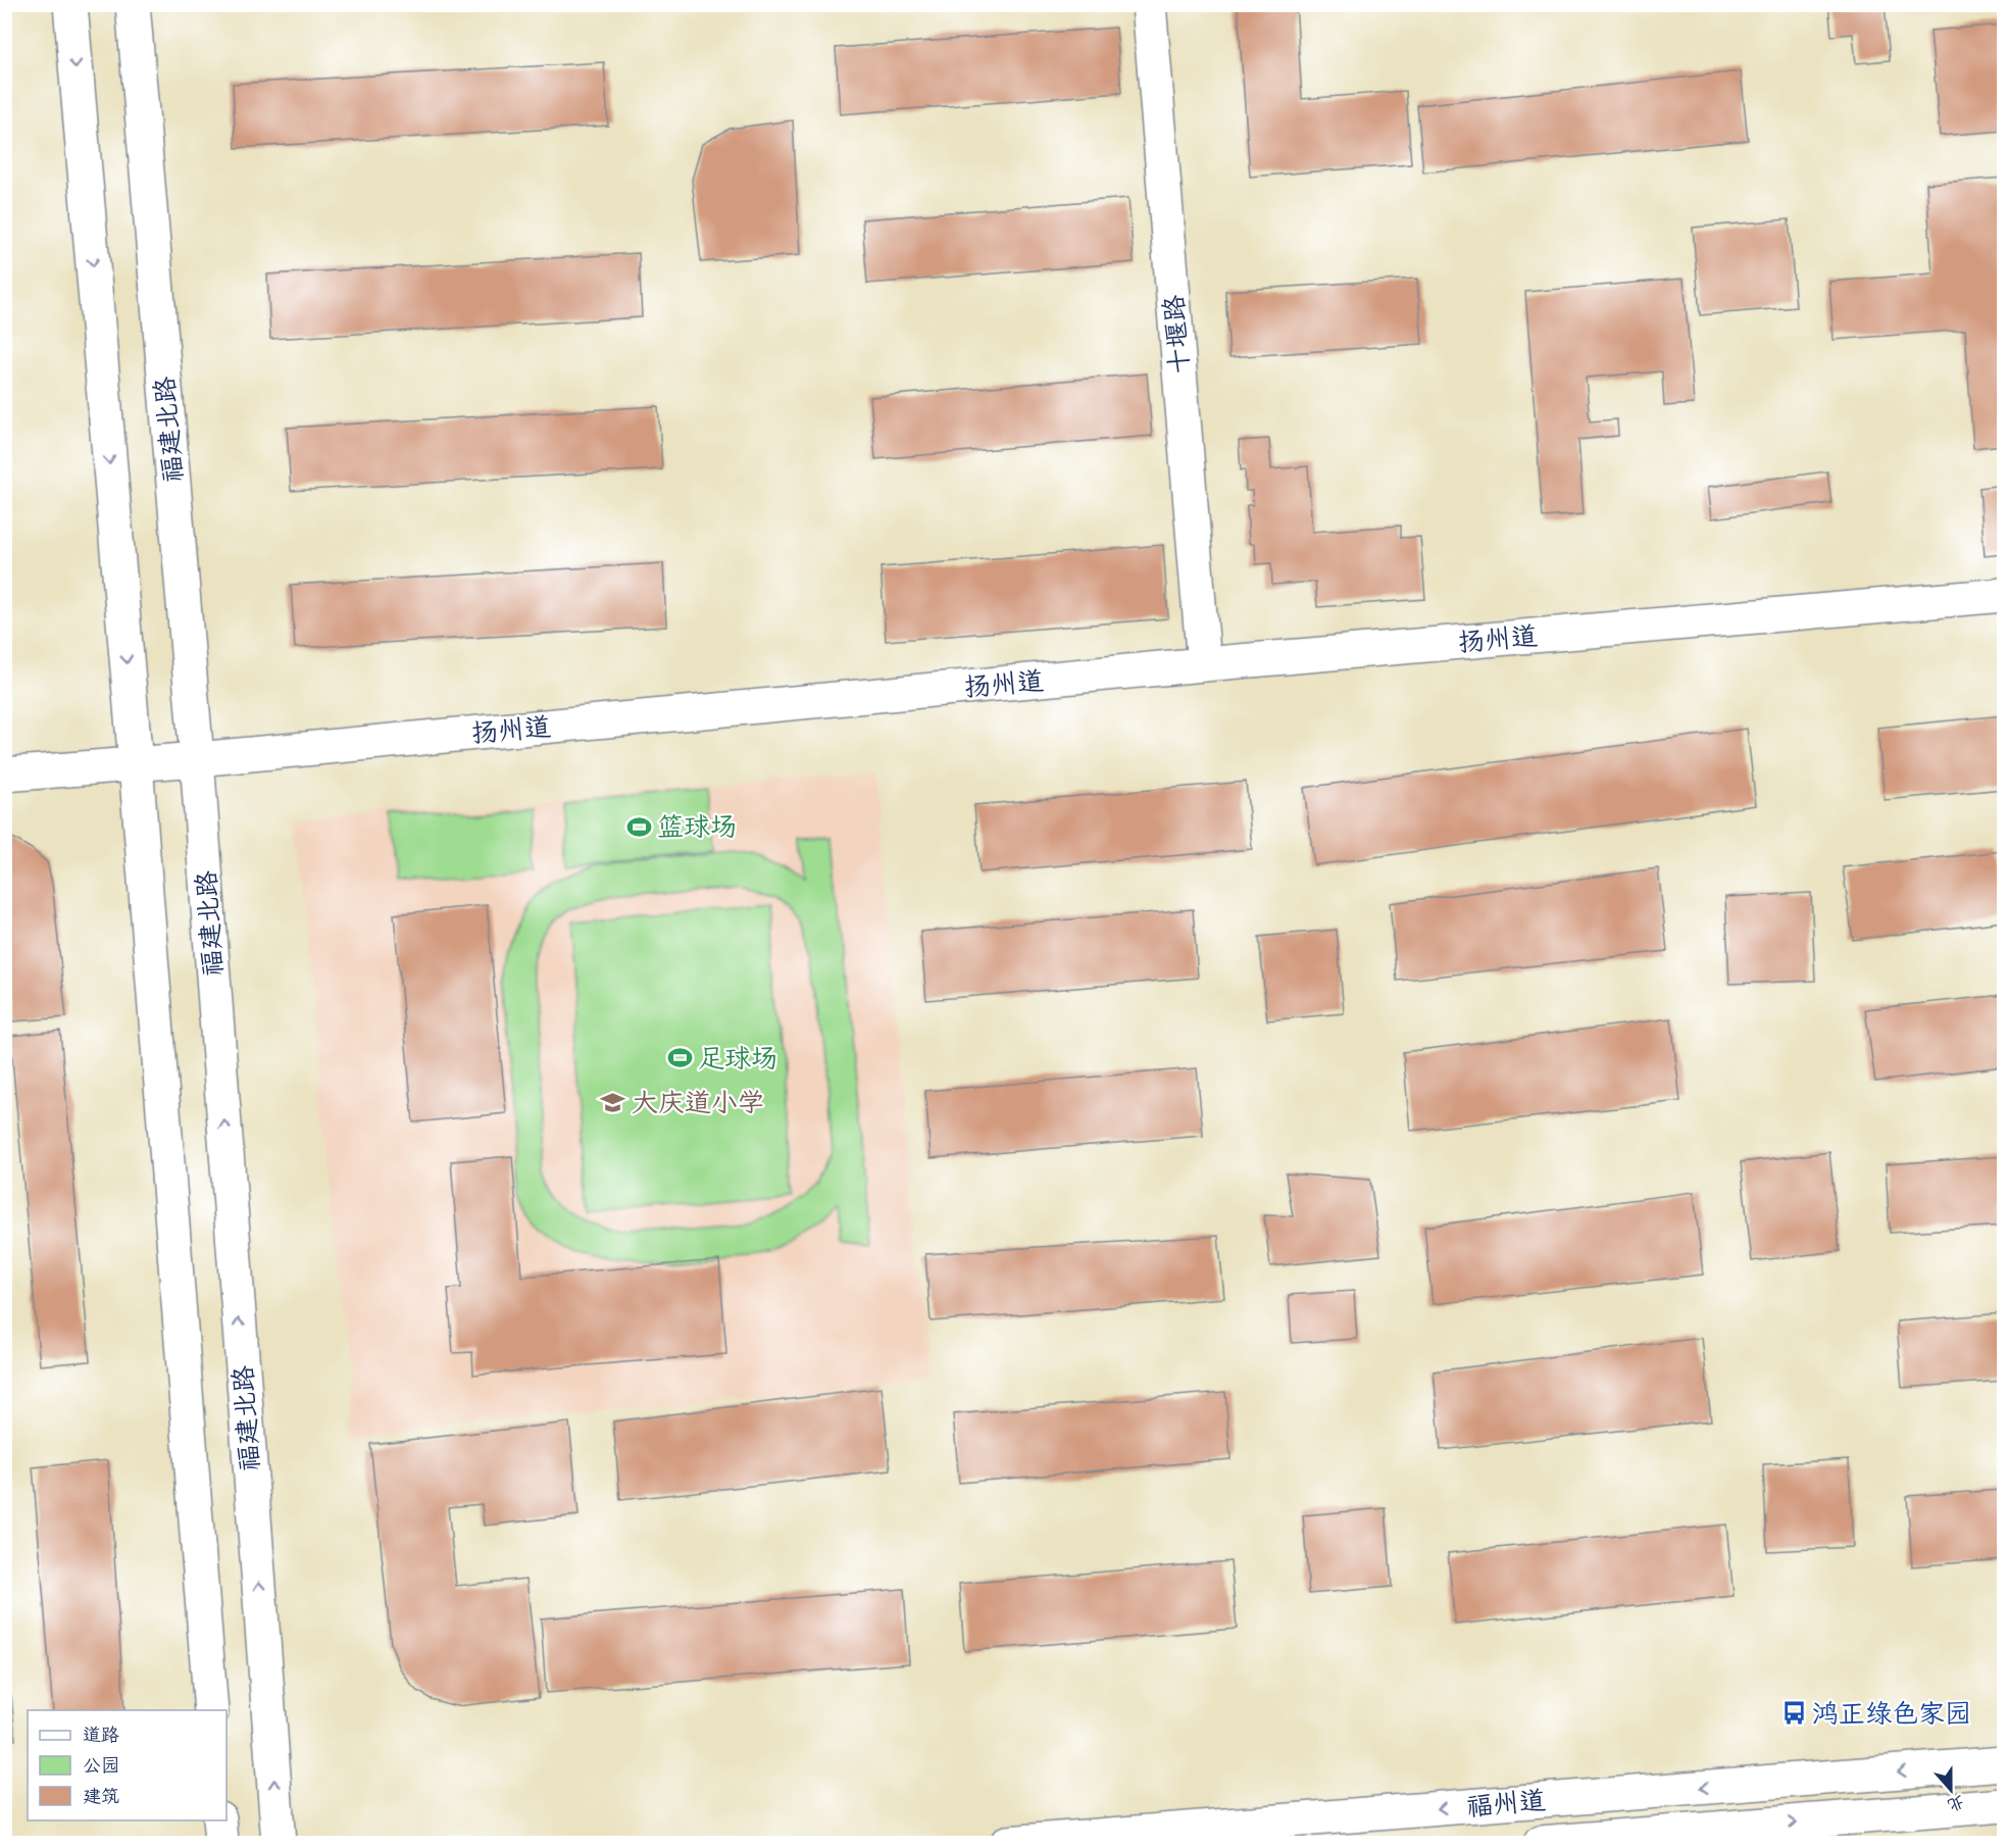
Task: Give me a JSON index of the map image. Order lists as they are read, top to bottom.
{
  "streets": {
    "street": [
      "十堰路",
      "福建北路",
      "扬州道",
      "福州道"
    ]
  },
  "crossings": [
    ["十堰路", "扬州道"],
    ["福建北路", "扬州道"]
  ],
  "places": {
    "sports": ["篮球场", "足球场"],
    "school or university": ["大庆道小学"],
    "bus stop": ["鸿正绿色家园"]
  },
  "legend": ["道路", "公园", "建筑"],
  "north": "bottom"
}
